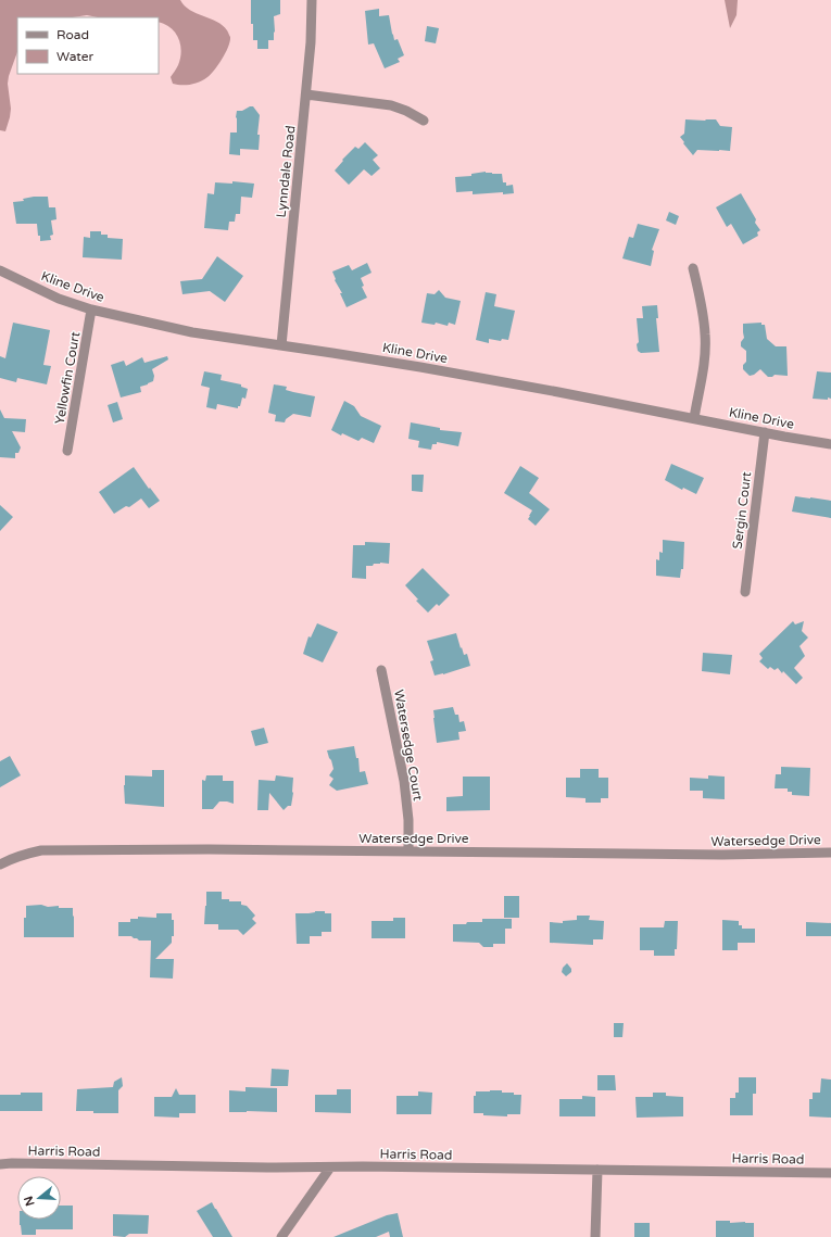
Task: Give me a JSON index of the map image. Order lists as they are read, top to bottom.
{
  "streets": {
    "street": [
      "Lynndale Road",
      "Kline Drive",
      "Yellowfin Court",
      "Sergin Court",
      "Watersedge Court",
      "Watersedge Drive",
      "Harris Road"
    ]
  },
  "crossings": [
    ["Lynndale Road", "Kline Drive"],
    ["Kline Drive", "Yellowfin Court"],
    ["Kline Drive", "Sergin Court"],
    ["Watersedge Court", "Watersedge Drive"]
  ],
  "legend": ["Road", "Water"],
  "north": "left"
}
